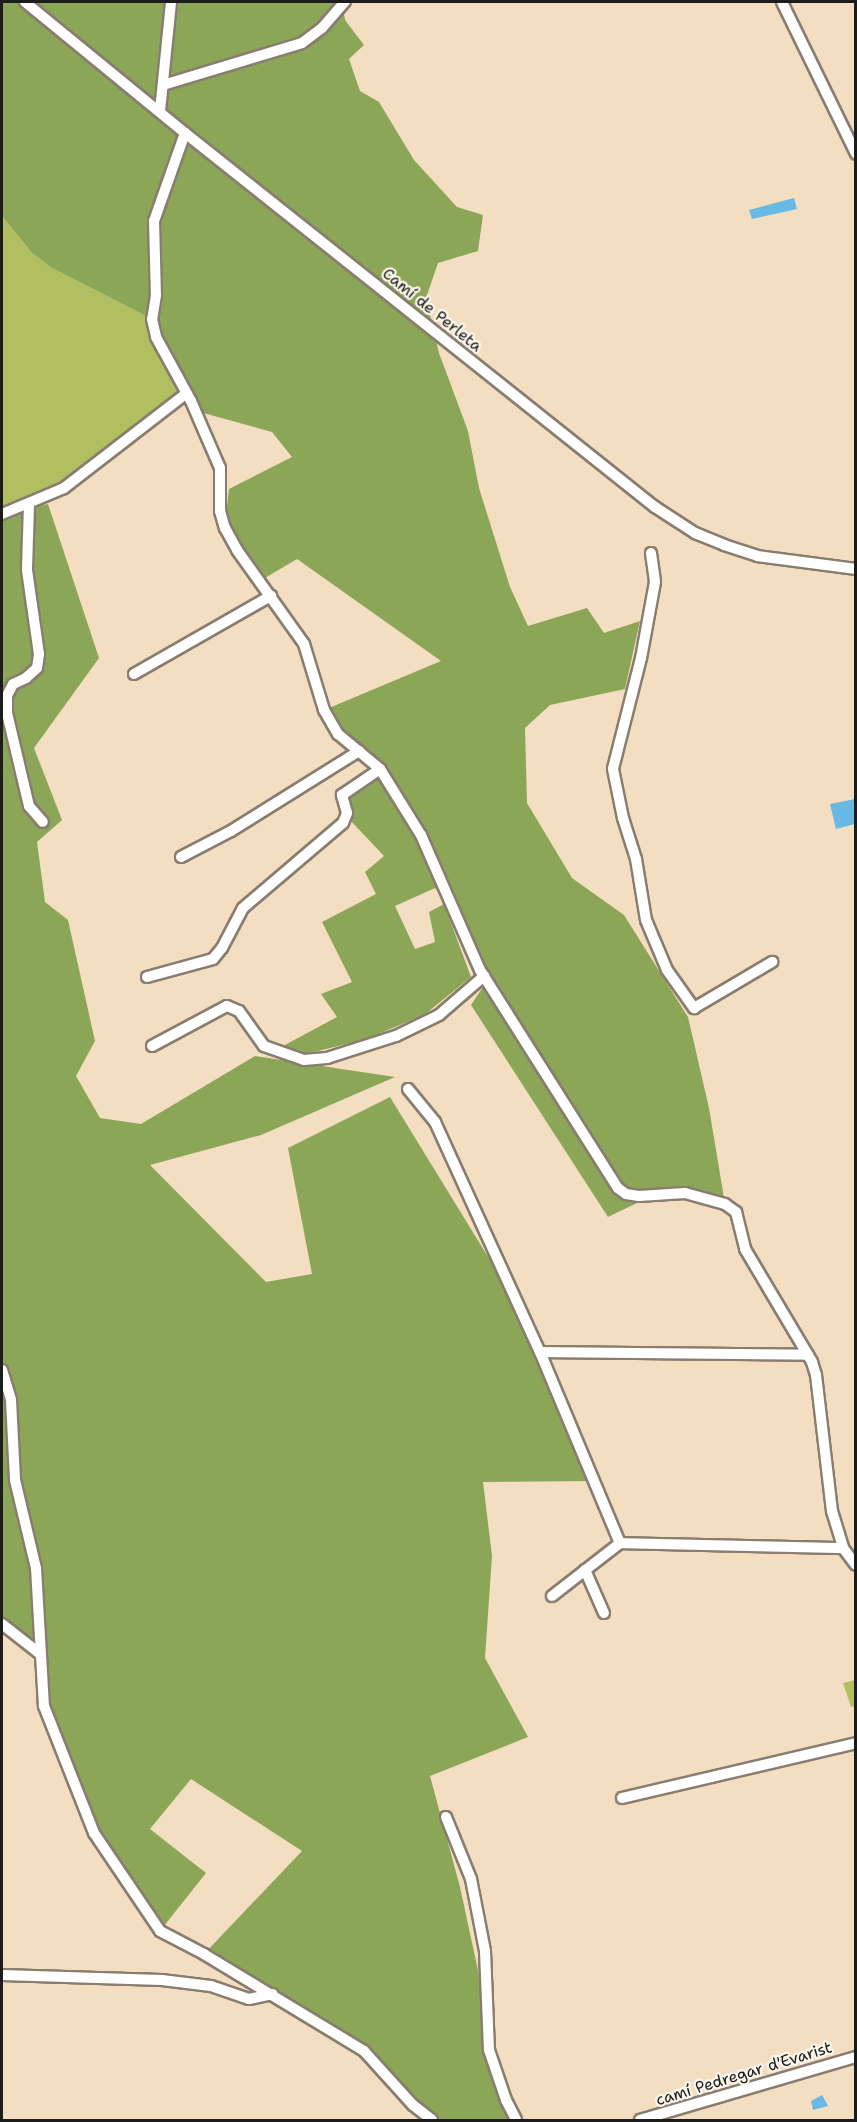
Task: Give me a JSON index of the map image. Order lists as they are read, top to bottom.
{
  "streets": {
    "street": ["Camí de Perleta", "camí Pedregar d'Evarist"]
  }
}
